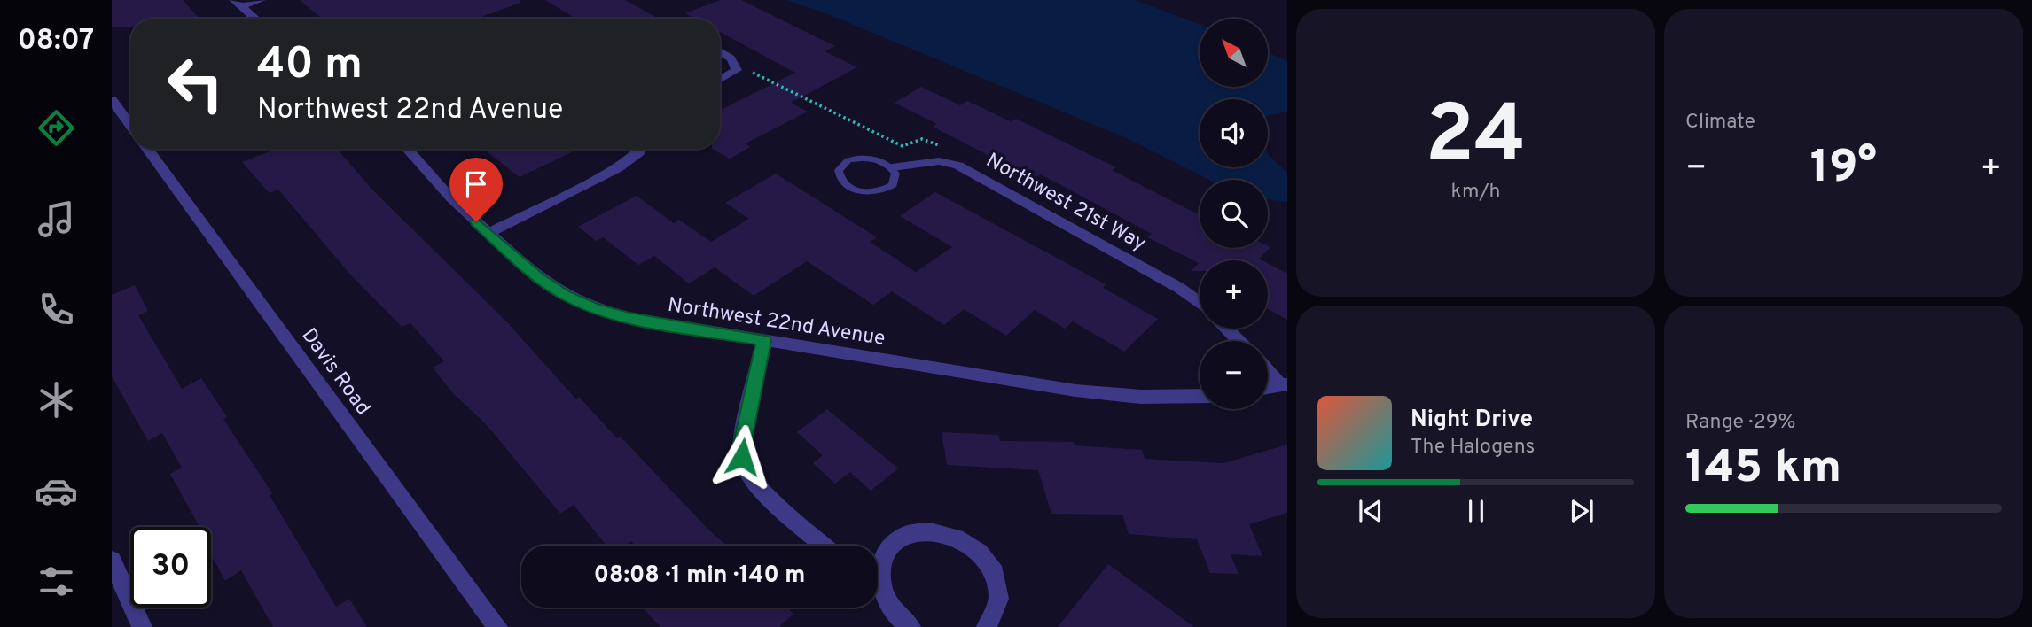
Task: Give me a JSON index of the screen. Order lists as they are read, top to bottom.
{
  "streets": {
    "street": ["Northwest 21st Way", "Northwest 22nd Avenue", "Davis Road"]
  },
  "north": "top left",
  "page": {
    "tabs": "08:07",
    "tile": [
      ["24", "km/h"],
      "Climate",
      ["Range · 29%", "145 km"]
    ],
    "map_buttons": ["+", "−"],
    "turn": ["40 m", "Northwest 22nd Avenue"],
    "heat": ["−", "19°", "+"],
    "song": ["Night Drive", "The Halogens"],
    "limit": "30",
    "trip": "08:08 · 1 min · 140 m"
  }
}
